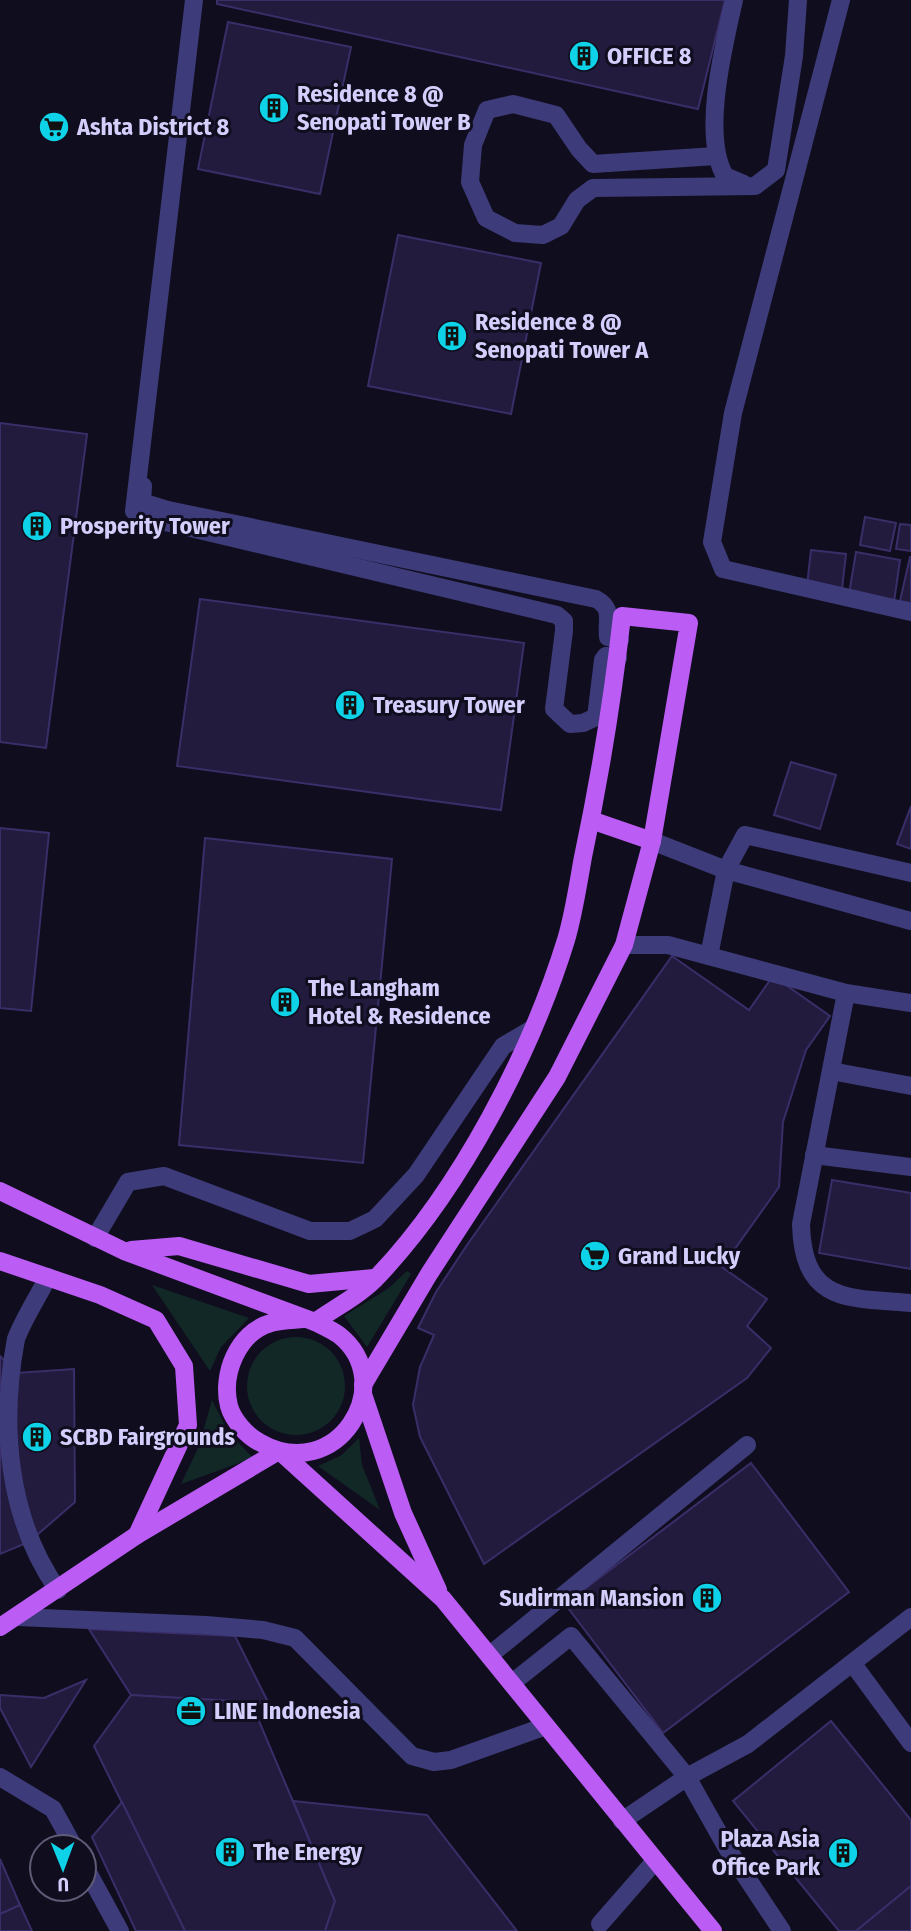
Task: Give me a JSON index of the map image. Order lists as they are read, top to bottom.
{
  "places": {
    "building": [
      "OFFICE 8",
      "Residence 8 @ Senopati Tower B",
      "Residence 8 @ Senopati Tower A",
      "Prosperity Tower",
      "Treasury Tower",
      "The Langham Hotel & Residence",
      "SCBD Fairgrounds",
      "Sudirman Mansion",
      "The Energy",
      "Plaza Asia Office Park"
    ],
    "supermarket": ["Ashta District 8", "Grand Lucky"],
    "office": ["LINE Indonesia"]
  },
  "north": "bottom"
}
